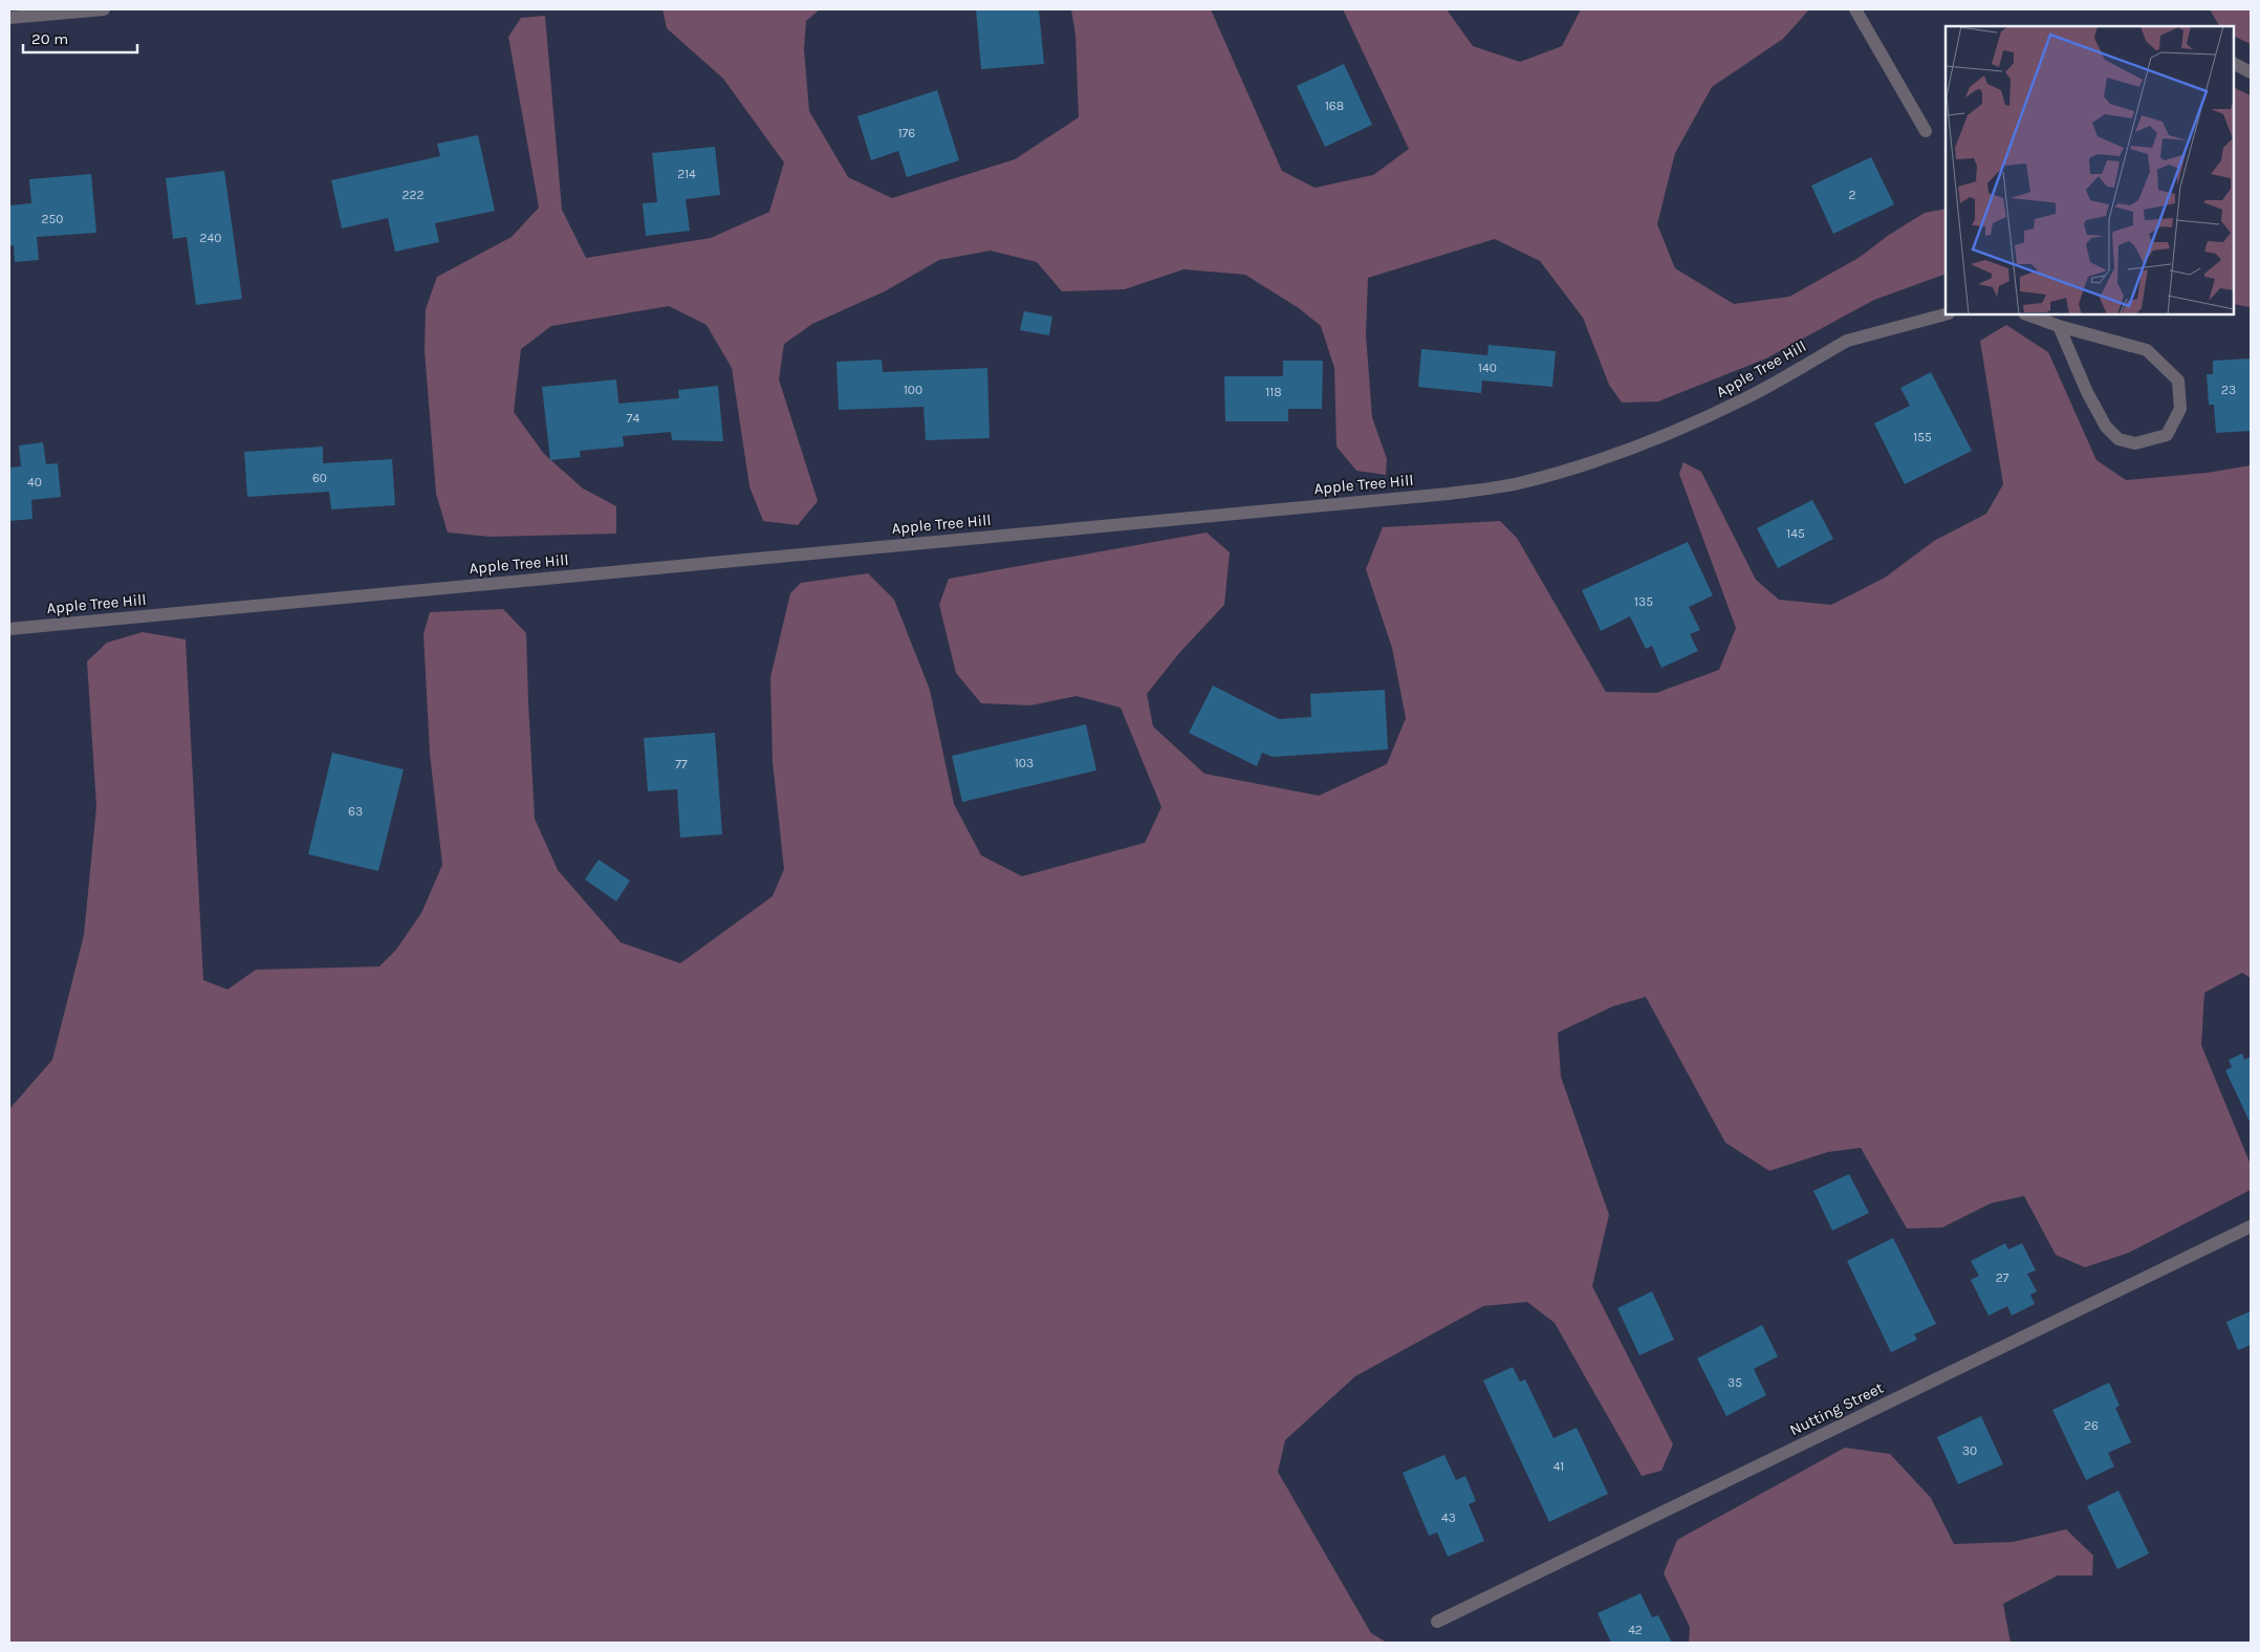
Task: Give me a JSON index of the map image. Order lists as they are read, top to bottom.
{
  "streets": {
    "street": ["Apple Tree Hill", "Nutting Street"]
  },
  "house_numbers": [
    "168",
    "176",
    "214",
    "222",
    "2",
    "250",
    "240",
    "140",
    "100",
    "23",
    "118",
    "74",
    "155",
    "60",
    "40",
    "145",
    "135",
    "103",
    "77",
    "63",
    "27",
    "35",
    "26",
    "30",
    "41",
    "43",
    "42"
  ],
  "scale_bar": "20 m"
}
